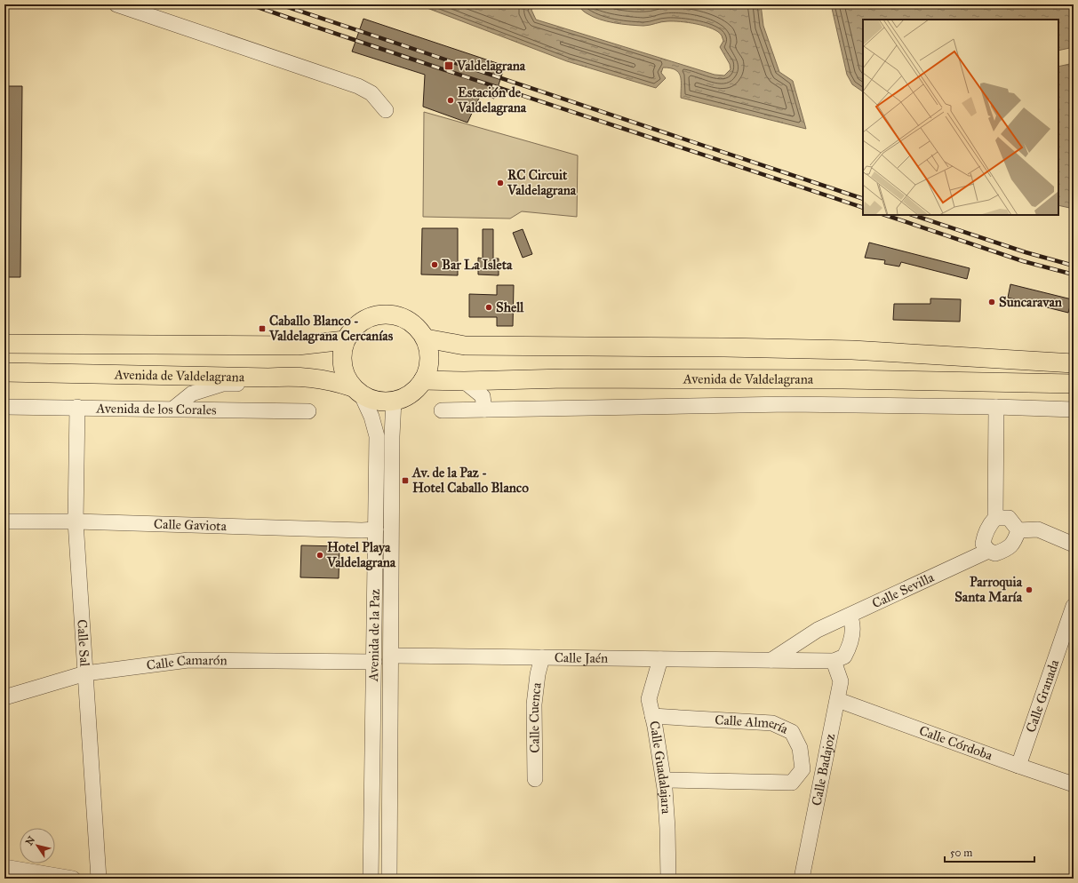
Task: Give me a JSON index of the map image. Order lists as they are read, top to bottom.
{
  "streets": {
    "main road": ["Avenida de Valdelagrana"],
    "street": [
      "Avenida de los Corales",
      "Calle Gaviota",
      "Calle Sevilla",
      "Avenida de la Paz",
      "Calle Sal",
      "Calle Jaén",
      "Calle Camarón",
      "Calle Granada",
      "Calle Cuenca",
      "Calle Almería",
      "Calle Córdoba",
      "Calle Guadalajara",
      "Calle Badajoz"
    ]
  },
  "crossings": [
    ["Avenida de Valdelagrana", "Avenida de la Paz"],
    ["Avenida de los Corales", "Calle Sal"],
    ["Calle Gaviota", "Avenida de la Paz"],
    ["Calle Gaviota", "Calle Sal"],
    ["Calle Sevilla", "Calle Jaén"],
    ["Avenida de la Paz", "Calle Jaén"],
    ["Avenida de la Paz", "Calle Camarón"],
    ["Calle Sal", "Calle Camarón"],
    ["Calle Jaén", "Calle Cuenca"],
    ["Calle Jaén", "Calle Guadalajara"],
    ["Calle Jaén", "Calle Badajoz"],
    ["Calle Granada", "Calle Córdoba"],
    ["Calle Almería", "Calle Guadalajara"],
    ["Calle Córdoba", "Calle Badajoz"]
  ],
  "places": {
    "transit": ["Valdelagrana", "Caballo Blanco - Valdelagrana Cercanías", "Av. de la Paz - Hotel Caballo Blanco"],
    "other": [
      "Estación de Valdelagrana",
      "RC Circuit Valdelagrana",
      "Bar La Isleta",
      "Suncaravan",
      "Shell",
      "Hotel Playa Valdelagrana",
      "Parroquia Santa María"
    ]
  },
  "scale_bar": "50 m",
  "north": "top left"
}
